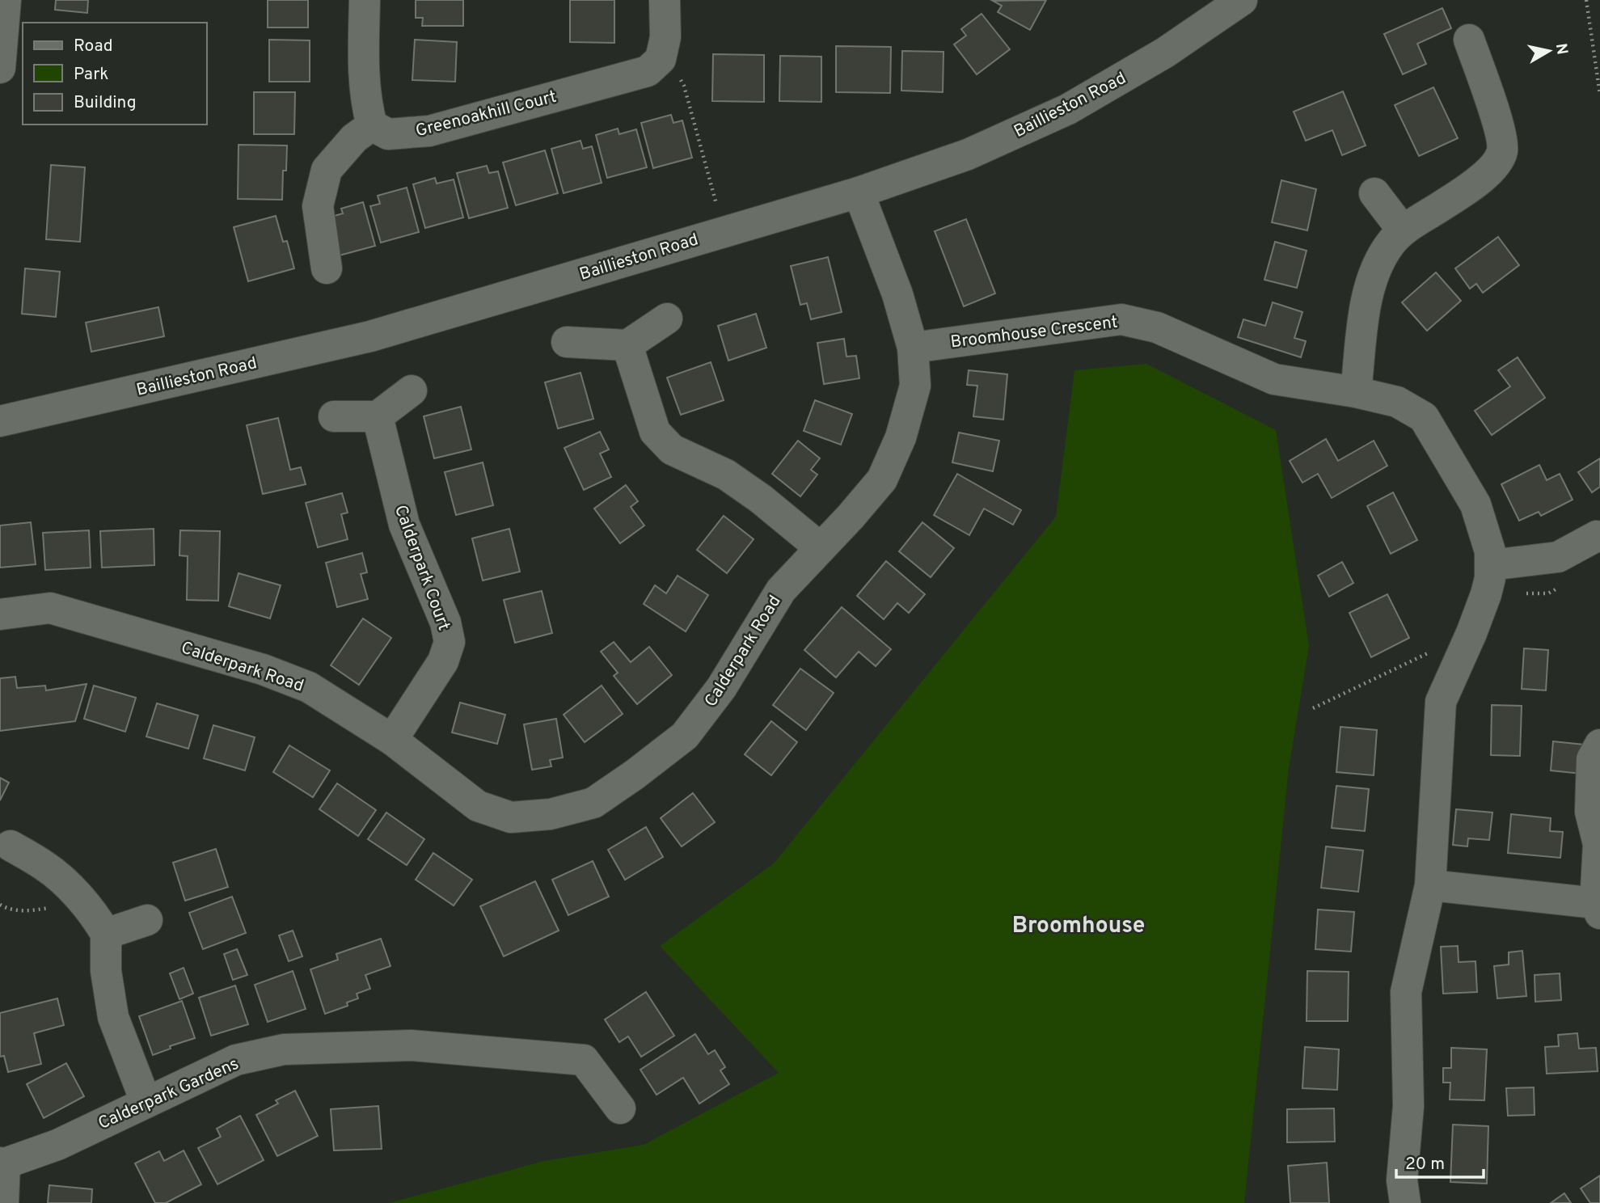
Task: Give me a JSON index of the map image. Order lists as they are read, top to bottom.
{
  "streets": {
    "street": [
      "Baillieston Road",
      "Greenoakhill Court",
      "Broomhouse Crescent",
      "Calderpark Court",
      "Calderpark Road",
      "Calderpark Gardens"
    ]
  },
  "crossings": [
    ["Baillieston Road", "Calderpark Road"],
    ["Broomhouse Crescent", "Calderpark Road"],
    ["Calderpark Court", "Calderpark Road"]
  ],
  "districts": ["Broomhouse"],
  "legend": ["Road", "Park", "Building"],
  "scale_bar": "20 m",
  "north": "right"
}
